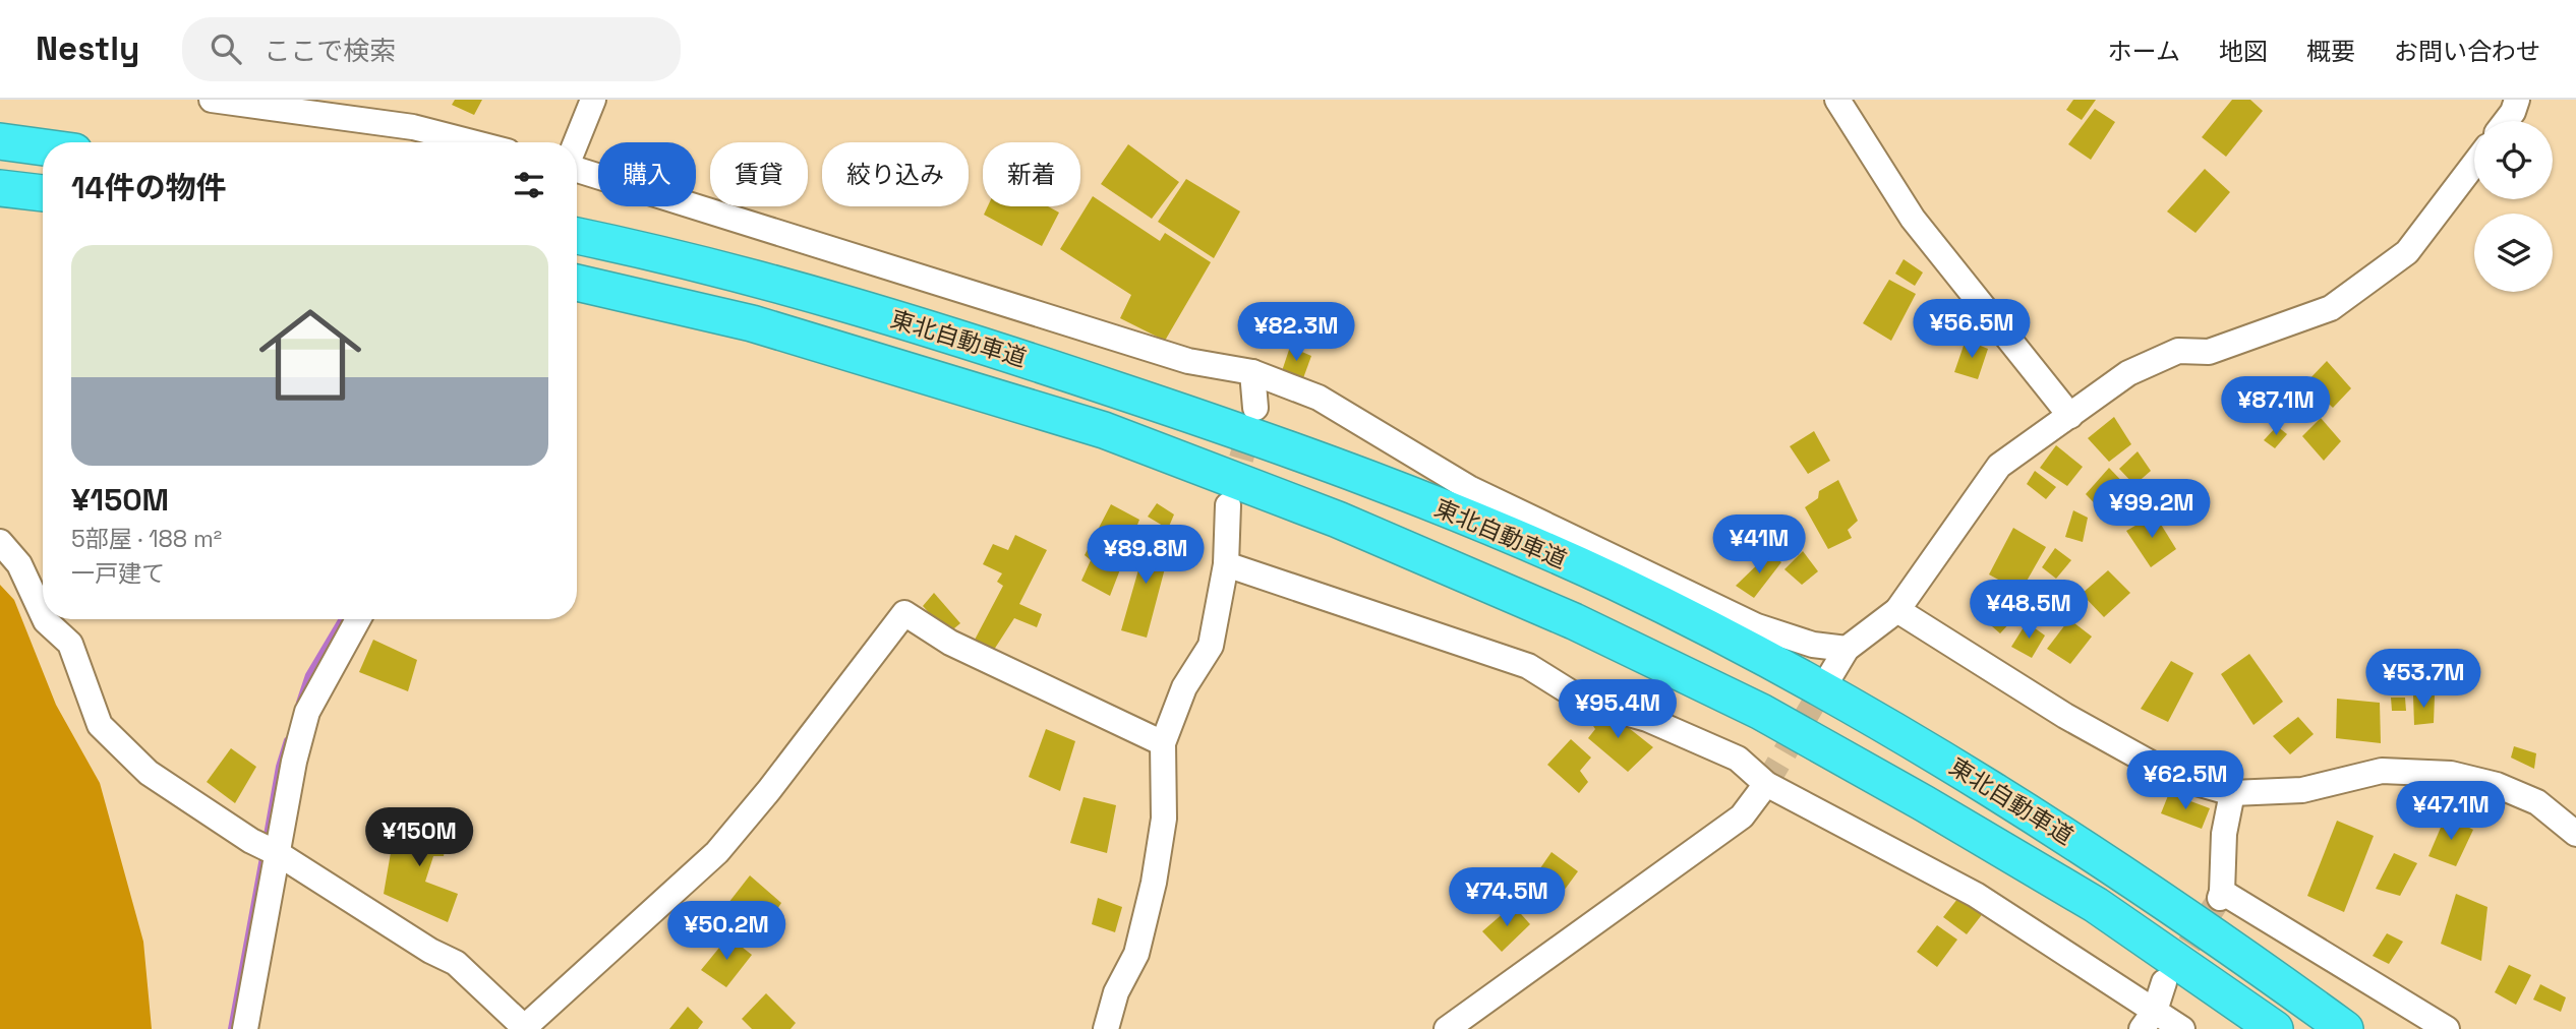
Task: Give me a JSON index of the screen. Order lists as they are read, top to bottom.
{
  "streets": {
    "highway": ["東北自動車道"]
  },
  "page": {
    "header": "Nestly",
    "search": "ここで検索",
    "nav": [
      "ホーム",
      "地図",
      "概要",
      "お問い合わせ"
    ],
    "chip": [
      "購入",
      "賃貸",
      "絞り込み",
      "新着"
    ],
    "heading": "14件の物件",
    "list": [
      {
        "name": "¥150M",
        "note": "5部屋 · 188 m² · 一戸建て"
      }
    ],
    "price": [
      "¥56.5M",
      "¥82.3M",
      "¥87.1M",
      "¥99.2M",
      "¥41M",
      "¥89.8M",
      "¥48.5M",
      "¥53.7M",
      "¥95.4M",
      "¥62.5M",
      "¥47.1M",
      "¥150M",
      "¥74.5M",
      "¥50.2M"
    ]
  }
}
